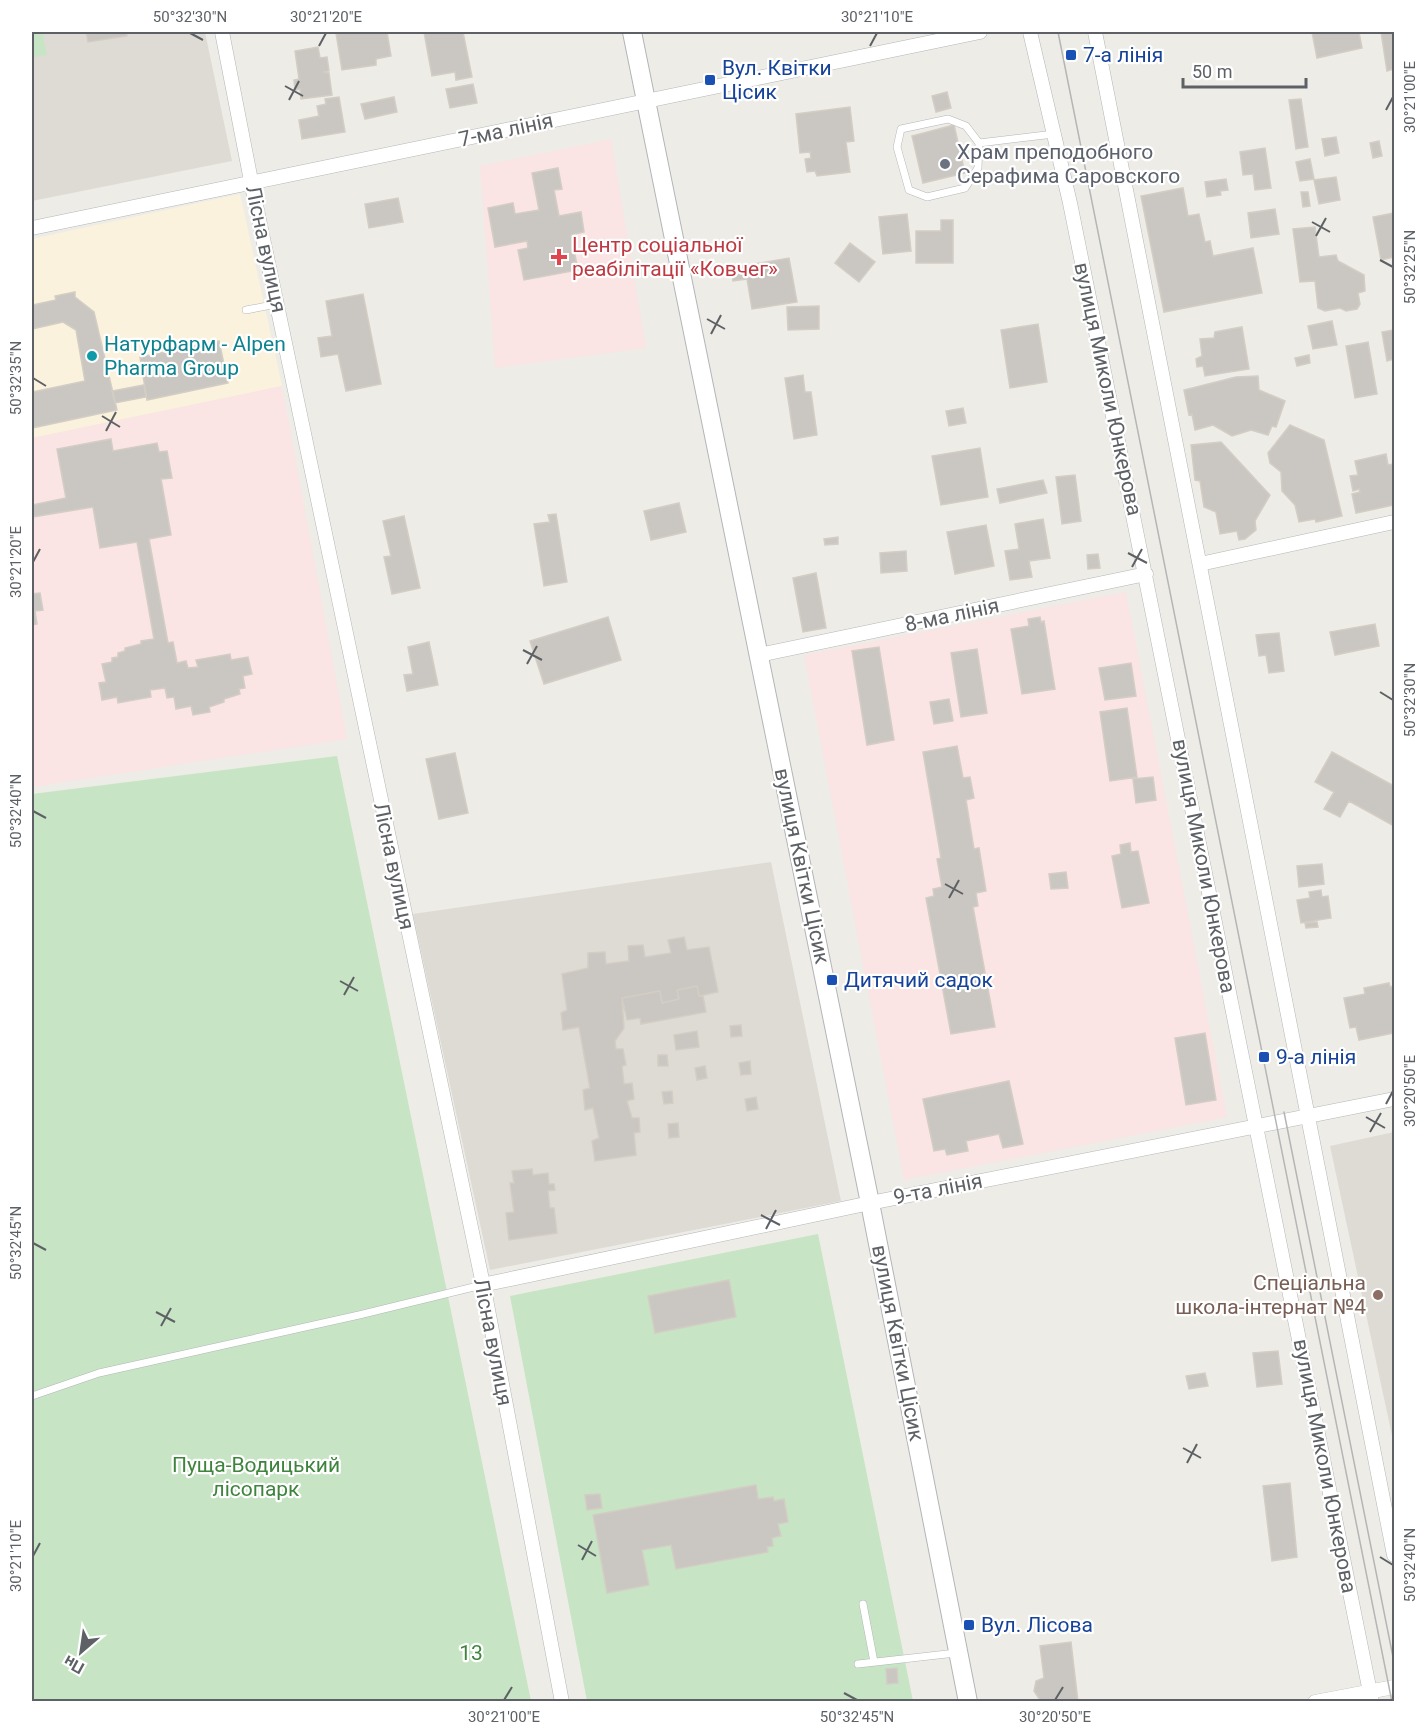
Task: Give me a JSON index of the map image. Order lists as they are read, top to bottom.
{
  "streets": {
    "street": [
      "7-ма лінія",
      "Лісна вулиця",
      "вулиця Миколи Юнкерова",
      "8-ма лінія",
      "вулиця Квітки Цісик",
      "9-та лінія"
    ]
  },
  "crossings": [
    ["7-ма лінія", "Лісна вулиця"],
    ["7-ма лінія", "вулиця Квітки Цісик"],
    ["Лісна вулиця", "9-та лінія"],
    ["вулиця Миколи Юнкерова", "8-ма лінія"],
    ["вулиця Миколи Юнкерова", "9-та лінія"],
    ["8-ма лінія", "вулиця Квітки Цісик"],
    ["вулиця Квітки Цісик", "9-та лінія"]
  ],
  "parks": ["Пуща-Водицький лісопарк", "13"],
  "places": {
    "transit": [
      "7-а лінія",
      "Вул. Квітки Цісик",
      "Дитячий садок",
      "9-а лінія",
      "Вул. Лісова"
    ],
    "other": ["Храм преподобного Серафима Саровского", "Натурфарм - Alpen Pharma Group", "Спеціальна школа-інтернат №4"],
    "health": ["Центр соціальної реабілітації «Ковчег»"]
  },
  "scale_bar": "50 m",
  "north": "bottom left",
  "coordinates": [
    "50°32'30\"N",
    "30°21'20\"E",
    "30°21'10\"E",
    "30°21'00\"E",
    "50°32'25\"N",
    "50°32'35\"N",
    "50°32'40\"N",
    "30°20'50\"E",
    "50°32'45\"N"
  ]
}
